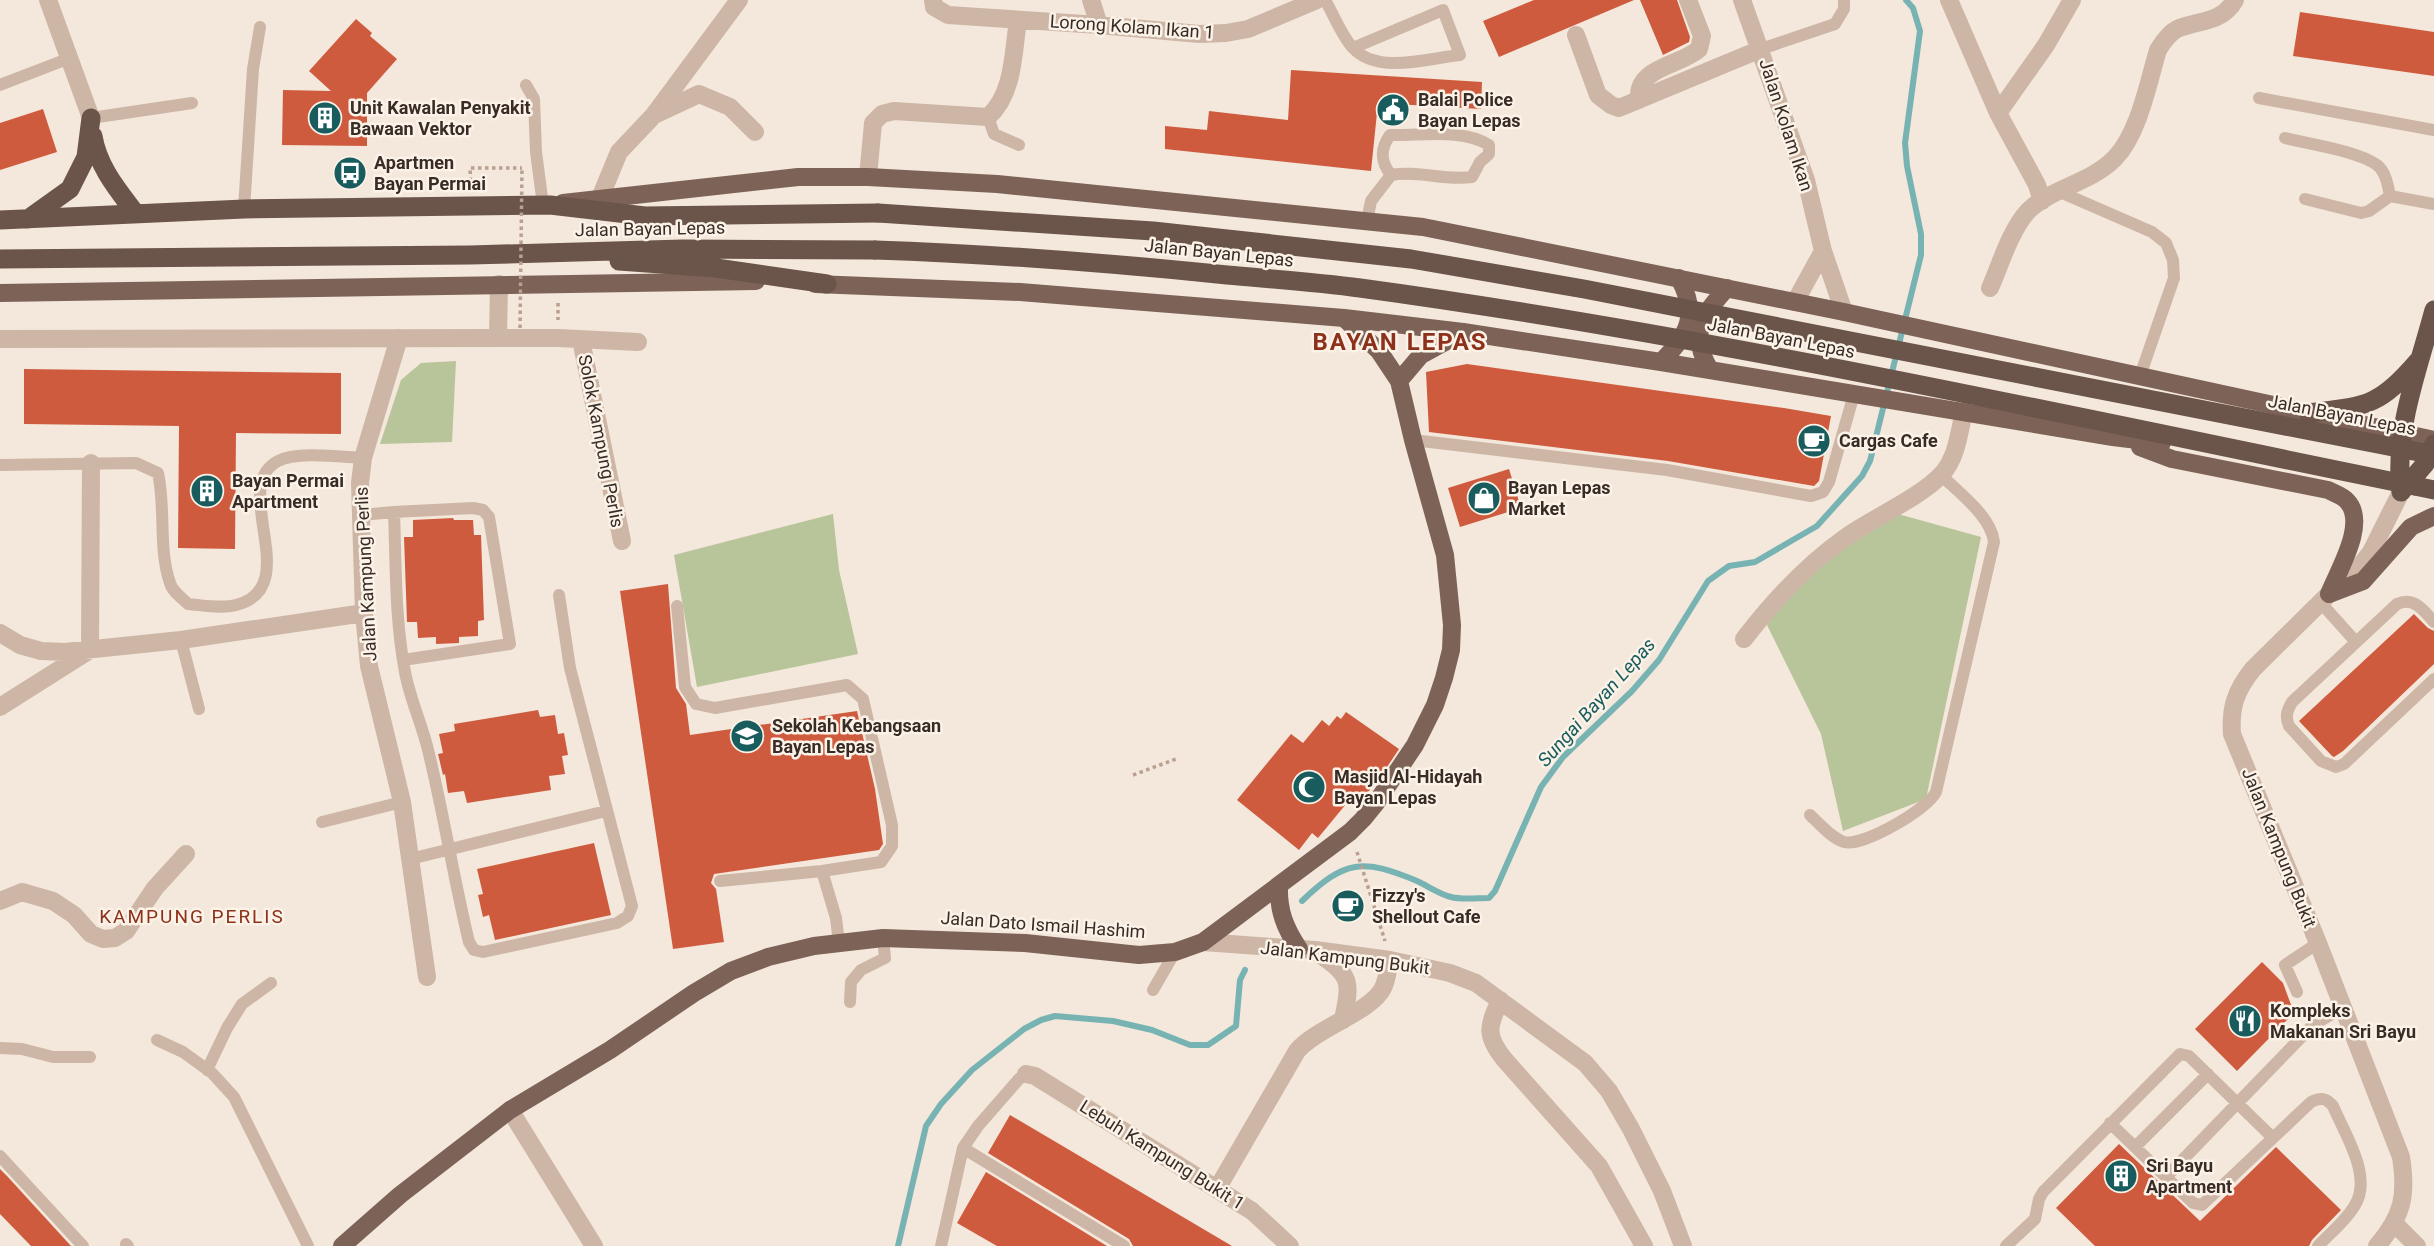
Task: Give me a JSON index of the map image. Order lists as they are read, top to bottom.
{
  "streets": {
    "highway": ["Jalan Bayan Lepas"],
    "main road": ["Jalan Dato Ismail Hashim"],
    "street": [
      "Lorong Kolam Ikan 1",
      "Jalan Kolam Ikan",
      "Solok Kampung Perlis",
      "Jalan Kampung Perlis",
      "Jalan Kampung Bukit",
      "Lebuh Kampung Bukit 1"
    ]
  },
  "crossings": [
    ["Jalan Kolam Ikan", "Jalan Bayan Lepas"],
    ["Jalan Bayan Lepas", "Jalan Kampung Bukit"],
    ["Jalan Kampung Bukit", "Jalan Dato Ismail Hashim"]
  ],
  "districts": ["BAYAN LEPAS", "KAMPUNG PERLIS"],
  "water": ["Sungai Bayan Lepas"],
  "places": {
    "public building": ["Balai Police Bayan Lepas"],
    "building": ["Unit Kawalan Penyakit Bawaan Vektor", "Bayan Permai Apartment", "Sri Bayu Apartment"],
    "bus stop": ["Apartmen Bayan Permai"],
    "cafe": ["Cargas Cafe", "Fizzy's Shellout Cafe"],
    "shop": ["Bayan Lepas Market"],
    "school or university": ["Sekolah Kebangsaan Bayan Lepas"],
    "mosque": ["Masjid Al-Hidayah Bayan Lepas"],
    "restaurant": ["Kompleks Makanan Sri Bayu"]
  }
}
